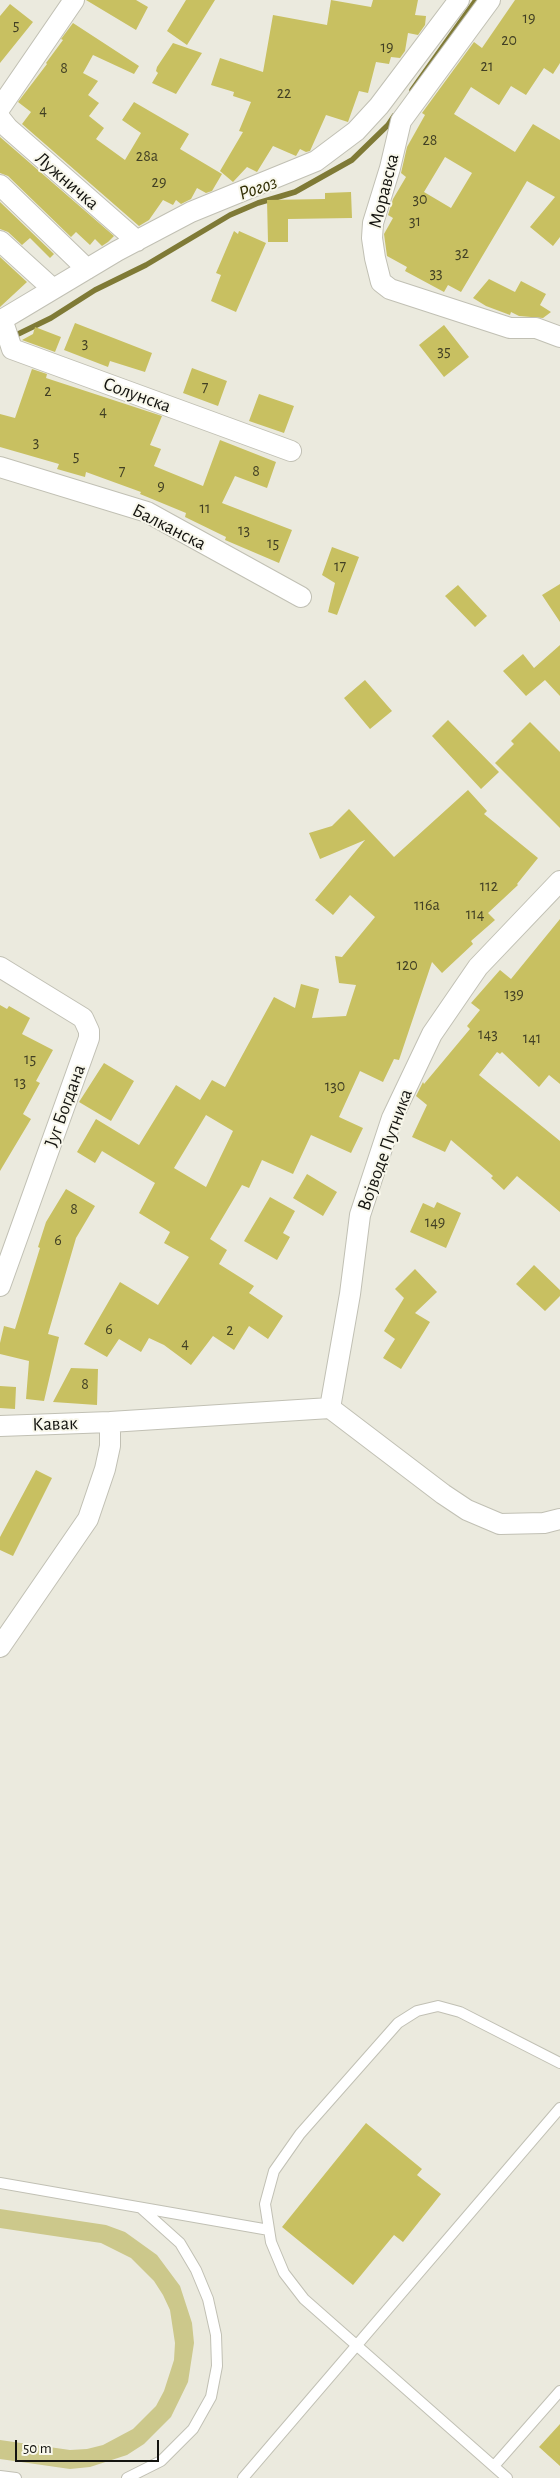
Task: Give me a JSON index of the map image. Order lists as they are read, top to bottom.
{
  "streets": {
    "street": [
      "Лужничка",
      "Моравска",
      "Солунска",
      "Балканска",
      "Југ Богдана",
      "Војводе Путника",
      "Кавак"
    ]
  },
  "crossings": [
    ["Војводе Путника", "Кавак"]
  ],
  "water": ["Рогоз"],
  "house_numbers": [
    "19",
    "5",
    "20",
    "19",
    "21",
    "8",
    "22",
    "4",
    "28",
    "28a",
    "29",
    "30",
    "31",
    "32",
    "33",
    "3",
    "35",
    "7",
    "2",
    "4",
    "3",
    "5",
    "7",
    "8",
    "9",
    "11",
    "13",
    "15",
    "17",
    "112",
    "116a",
    "114",
    "120",
    "139",
    "143",
    "141",
    "15",
    "13",
    "130",
    "8",
    "149",
    "6",
    "6",
    "2",
    "4",
    "8"
  ],
  "scale_bar": "50 m"
}
